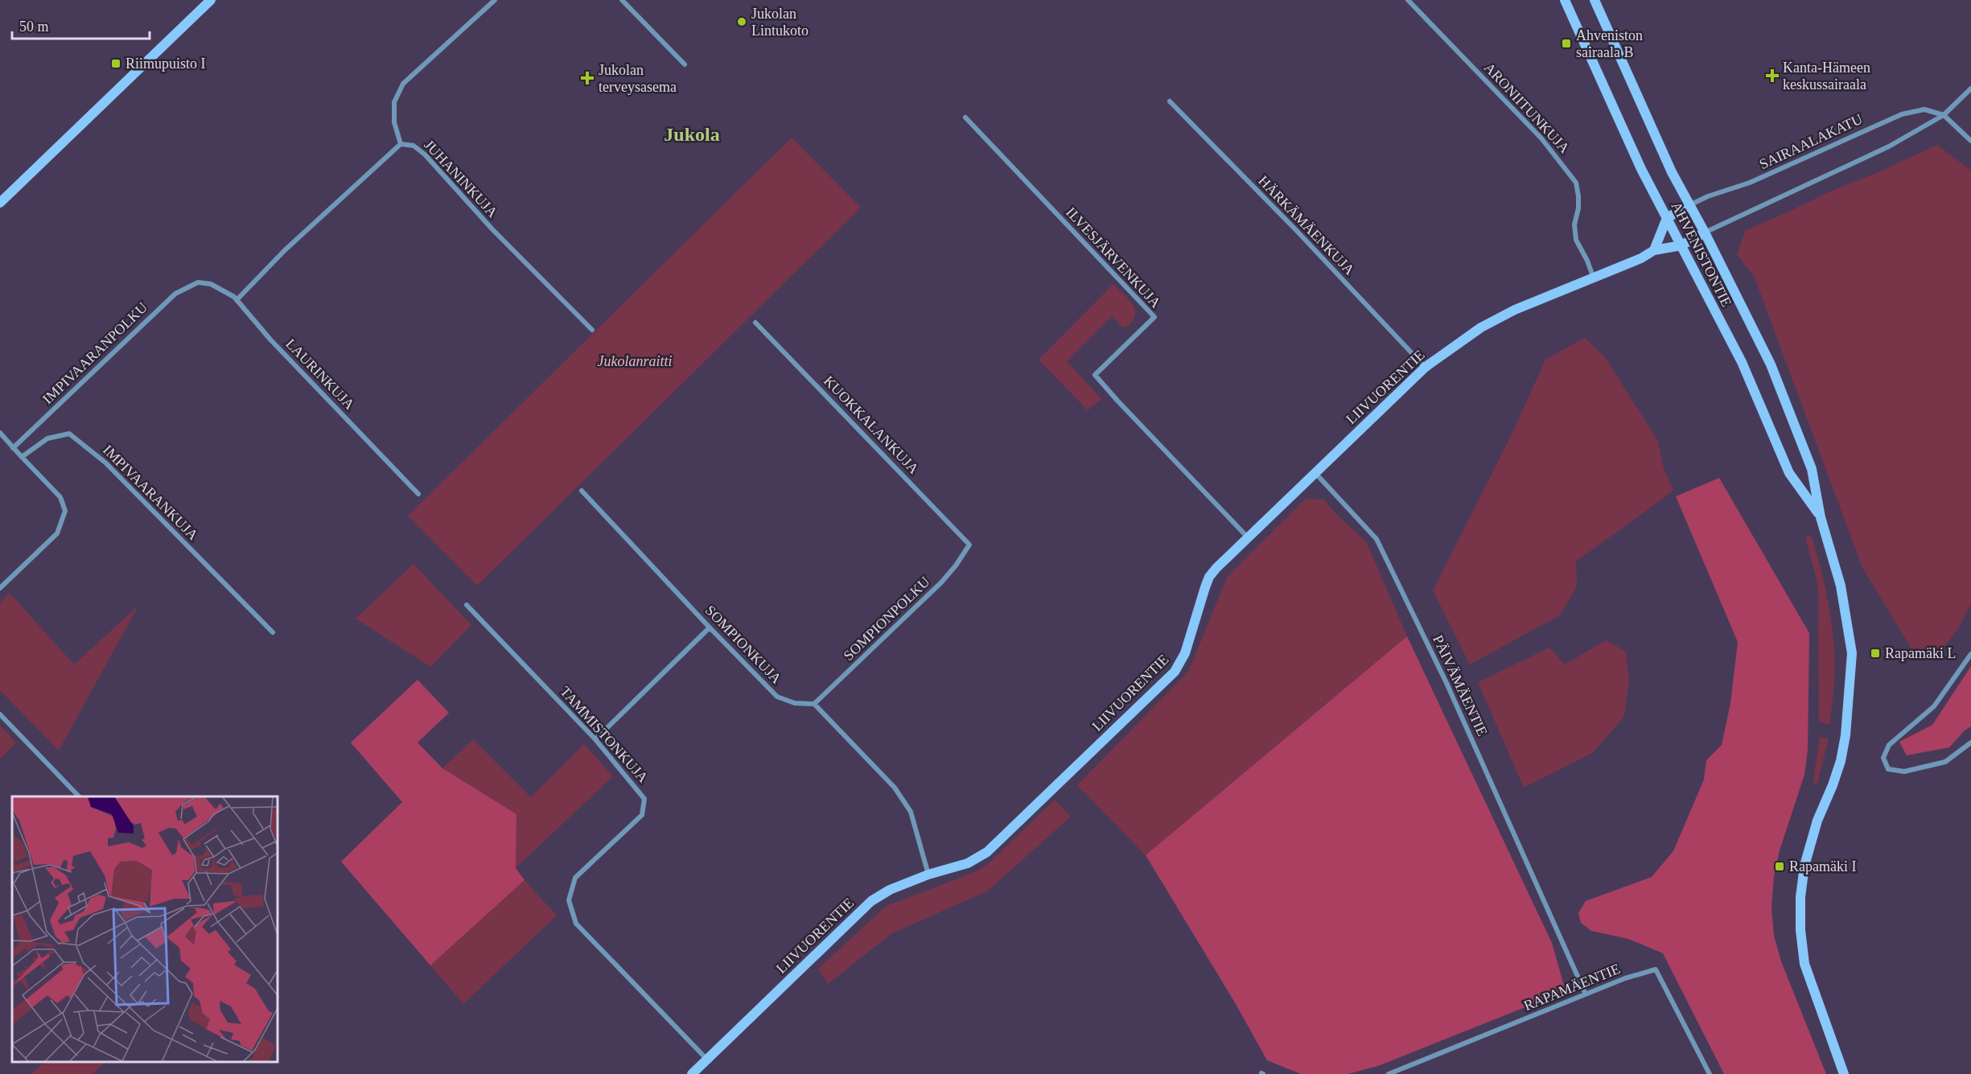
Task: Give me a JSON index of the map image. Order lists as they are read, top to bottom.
{
  "streets": {
    "main road": ["AHVENISTONTIE", "LIIVUORENTIE"],
    "street": [
      "ARONIITUNKUJA",
      "SAIRAALAKATU",
      "JUHANINKUJA",
      "HÄRKÄMÄENKUJA",
      "ILVESJÄRVENKUJA",
      "IMPIVAARANPOLKU",
      "LAURINKUJA",
      "KUOKKALANKUJA",
      "IMPIVAARANKUJA",
      "SOMPIONPOLKU",
      "SOMPIONKUJA",
      "PÄIVÄMÄENTIE",
      "TAMMISTONKUJA",
      "RAPAMÄENTIE"
    ]
  },
  "crossings": [
    ["ARONIITUNKUJA", "LIIVUORENTIE"],
    ["SAIRAALAKATU", "AHVENISTONTIE"],
    ["HÄRKÄMÄENKUJA", "LIIVUORENTIE"],
    ["AHVENISTONTIE", "LIIVUORENTIE"],
    ["ILVESJÄRVENKUJA", "LIIVUORENTIE"],
    ["IMPIVAARANPOLKU", "LAURINKUJA"],
    ["LIIVUORENTIE", "PÄIVÄMÄENTIE"],
    ["LIIVUORENTIE", "TAMMISTONKUJA"],
    ["KUOKKALANKUJA", "SOMPIONPOLKU"],
    ["SOMPIONPOLKU", "SOMPIONKUJA"],
    ["PÄIVÄMÄENTIE", "RAPAMÄENTIE"]
  ],
  "districts": ["Jukola"],
  "parks": ["Jukolanraitti"],
  "places": {
    "other": ["Jukolan Lintukoto"],
    "transit": [
      "Ahveniston sairaala B",
      "Riimupuisto I",
      "Rapamäki L",
      "Rapamäki I"
    ],
    "health": ["Kanta-Hämeen keskussairaala", "Jukolan terveysasema"]
  },
  "scale_bar": "50 m"
}
